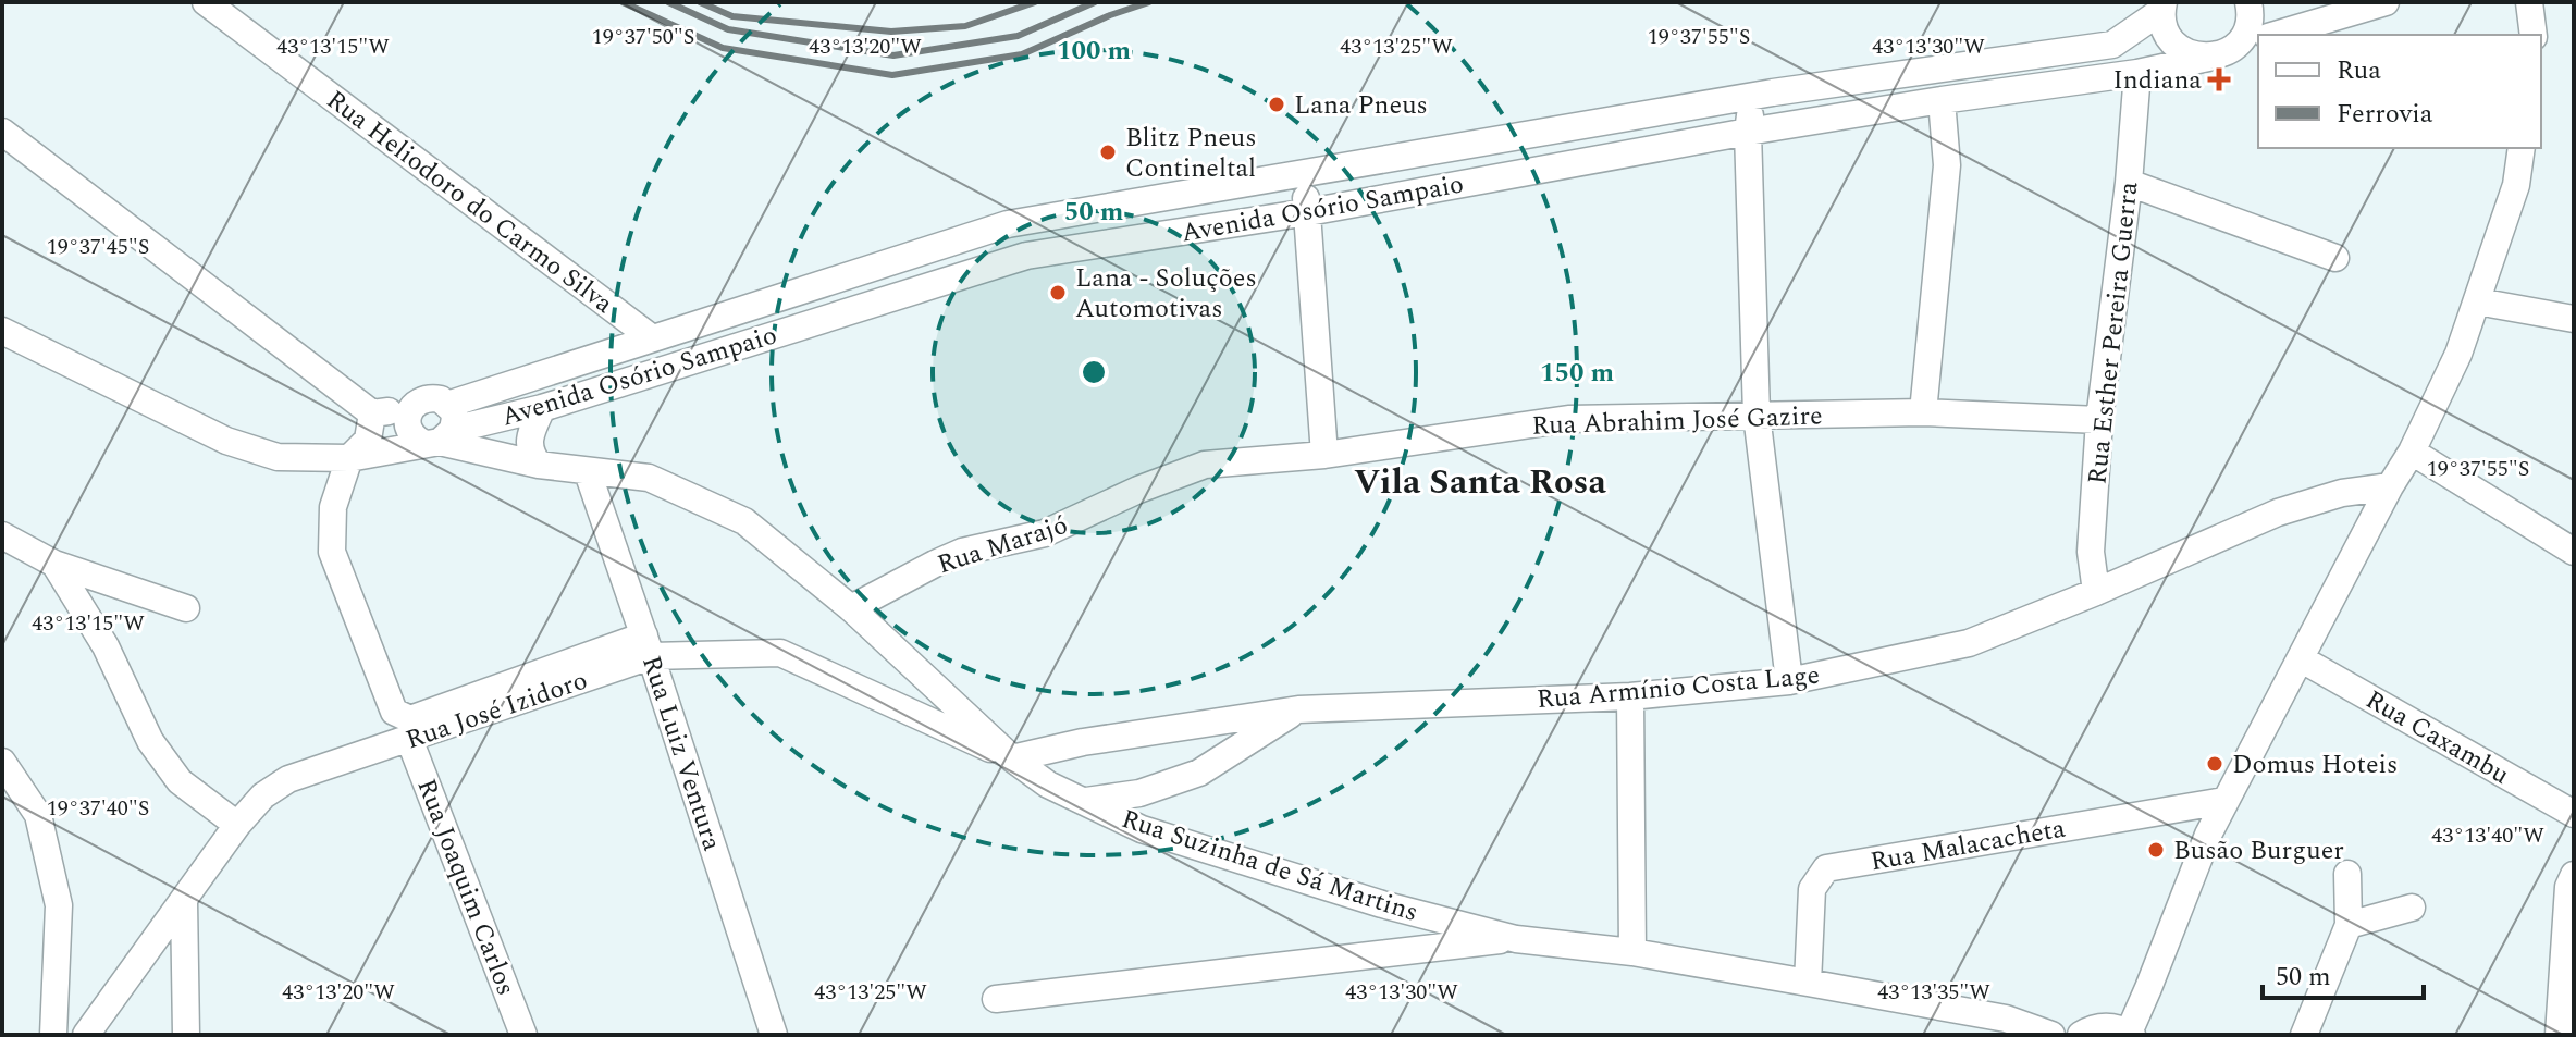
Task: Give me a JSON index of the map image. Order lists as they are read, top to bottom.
{
  "streets": {
    "street": [
      "Rua Heliodoro do Carmo Silva",
      "Avenida Osório Sampaio",
      "Rua Esther Pereira Guerra",
      "Rua Abrahim José Gazire",
      "Rua Marajó",
      "Rua Armínio Costa Lage",
      "Rua José Izidoro",
      "Rua Caxambu",
      "Rua Luiz Ventura",
      "Rua Malacacheta",
      "Rua Suzinha de Sá Martins",
      "Rua Joaquim Carlos"
    ]
  },
  "crossings": [
    ["Rua Heliodoro do Carmo Silva", "Avenida Osório Sampaio"],
    ["Avenida Osório Sampaio", "Rua Esther Pereira Guerra"],
    ["Avenida Osório Sampaio", "Rua Suzinha de Sá Martins"],
    ["Rua Esther Pereira Guerra", "Rua Abrahim José Gazire"],
    ["Rua Esther Pereira Guerra", "Rua Armínio Costa Lage"],
    ["Rua Abrahim José Gazire", "Rua Marajó"],
    ["Rua Marajó", "Rua Suzinha de Sá Martins"],
    ["Rua Armínio Costa Lage", "Rua José Izidoro"],
    ["Rua Armínio Costa Lage", "Rua Suzinha de Sá Martins"],
    ["Rua José Izidoro", "Rua Luiz Ventura"],
    ["Rua José Izidoro", "Rua Suzinha de Sá Martins"],
    ["Rua José Izidoro", "Rua Joaquim Carlos"],
    ["Rua Luiz Ventura", "Rua Suzinha de Sá Martins"],
    ["Rua Malacacheta", "Rua Suzinha de Sá Martins"]
  ],
  "districts": ["Vila Santa Rosa"],
  "places": {
    "health": ["Indiana"],
    "other": [
      "Lana Pneus",
      "Blitz Pneus Contineltal",
      "Lana - Soluções Automotivas",
      "Domus Hoteis",
      "Busão Burguer"
    ]
  },
  "legend": ["Rua", "Ferrovia"],
  "scale_bar": "50 m",
  "coordinates": [
    "19°37'50\"S",
    "19°37'55\"S",
    "43°13'15\"W",
    "43°13'20\"W",
    "43°13'25\"W",
    "43°13'30\"W",
    "19°37'45\"S",
    "19°37'40\"S",
    "43°13'40\"W",
    "43°13'35\"W"
  ],
  "rings": ["100 m", "50 m", "150 m"]
}
